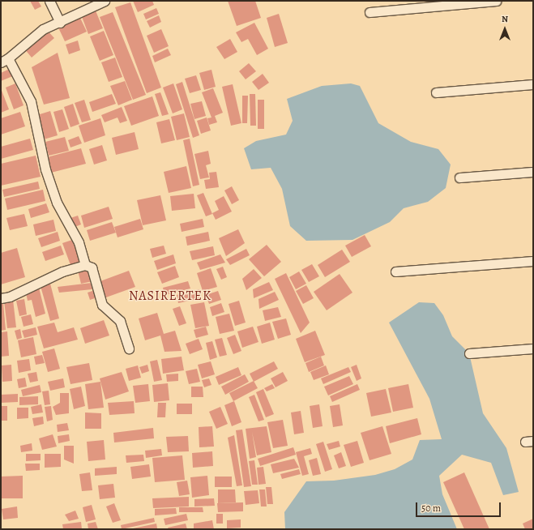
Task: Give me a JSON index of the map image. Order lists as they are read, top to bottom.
{
  "districts": ["NASIRERTEK"],
  "scale_bar": "50 m",
  "north": "top"
}
